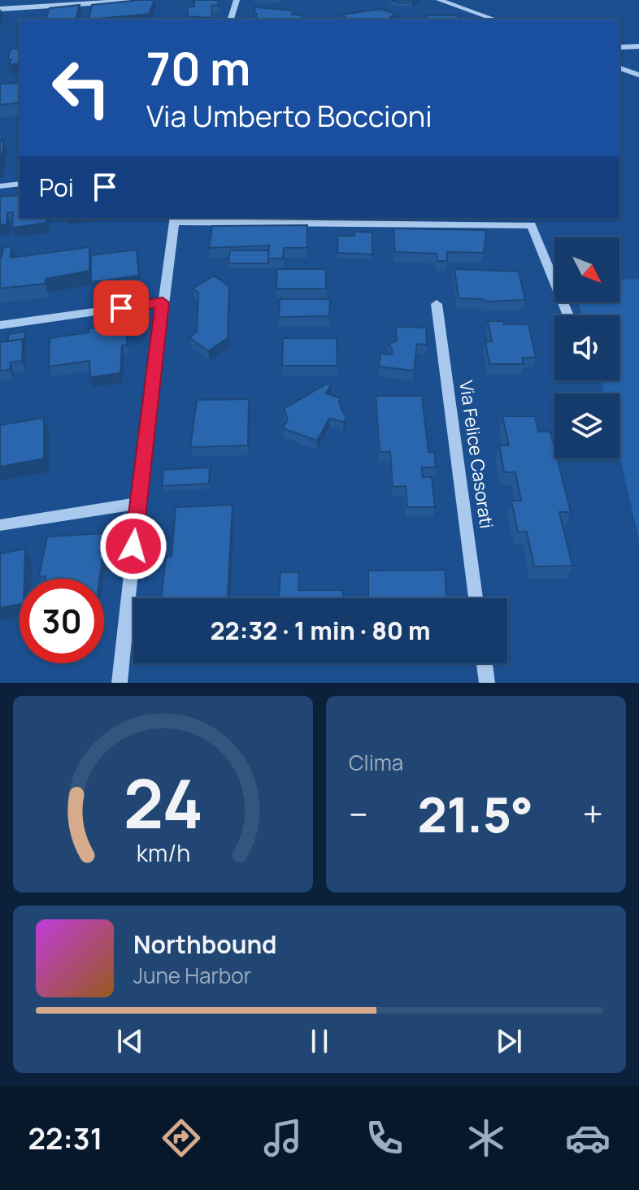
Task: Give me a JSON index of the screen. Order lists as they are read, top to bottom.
{
  "streets": {
    "street": ["Via Felice Casorati"]
  },
  "north": "bottom right",
  "page": {
    "turn": ["70 m", "Via Umberto Boccioni"],
    "then": "Poi",
    "limit": "30",
    "trip": "22:32 · 1 min · 80 m",
    "tile": "Clima",
    "heat": ["−", "21.5°", "+"],
    "song": ["Northbound", "June Harbor"],
    "tabs": "22:31",
    "gauge": ["24", "km/h"]
  }
}
